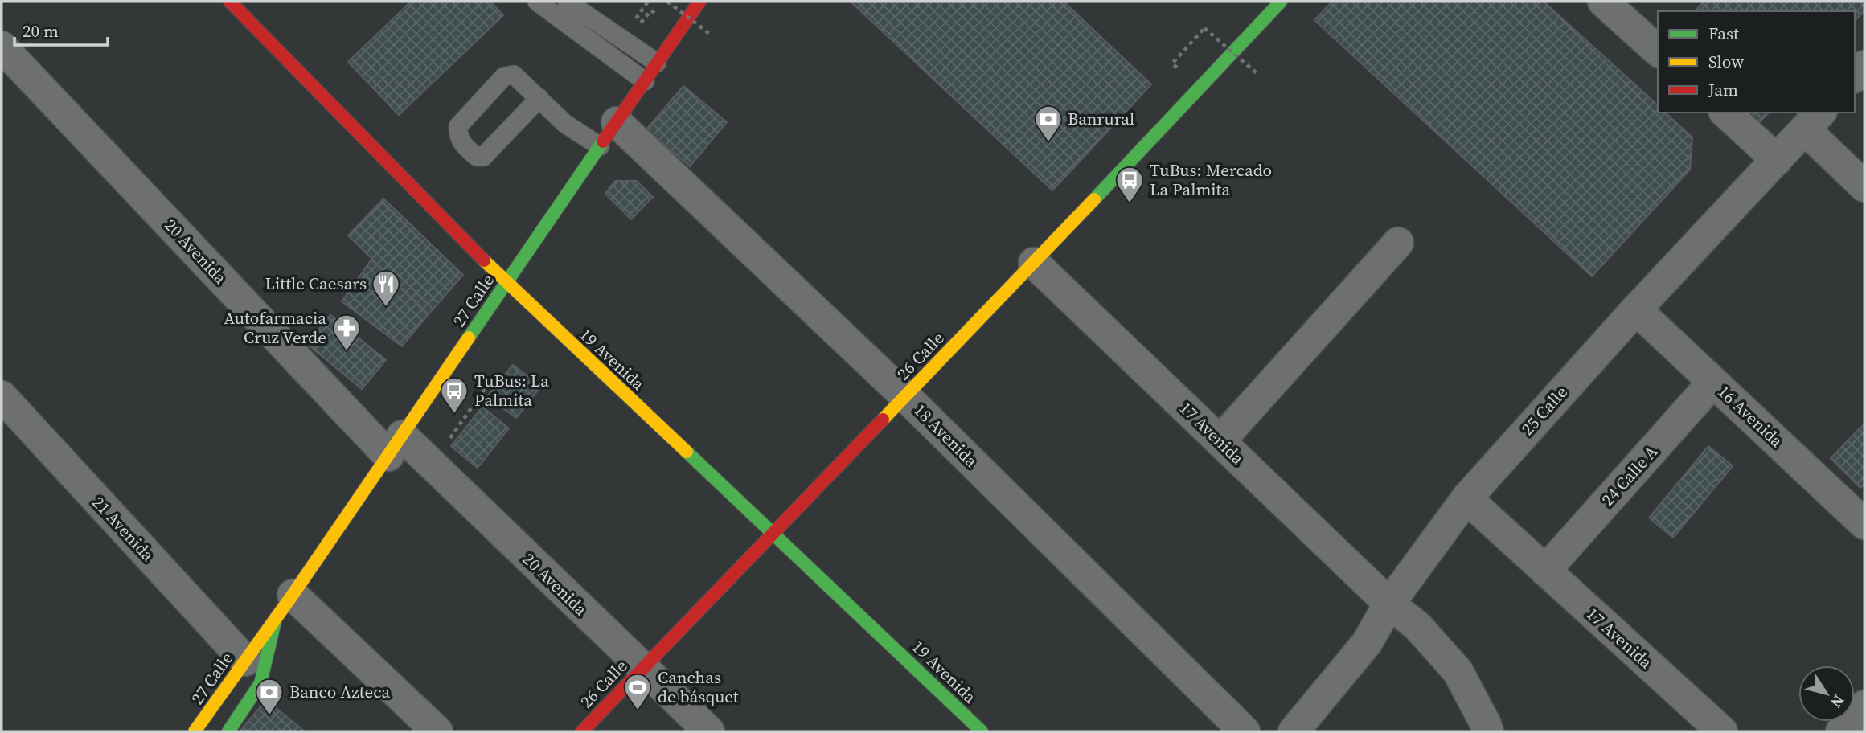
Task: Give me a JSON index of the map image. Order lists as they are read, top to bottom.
{
  "streets": {
    "main road": ["27 Calle", "26 Calle", "19 Avenida"],
    "street": [
      "20 Avenida",
      "25 Calle",
      "16 Avenida",
      "17 Avenida",
      "18 Avenida",
      "24 Calle A",
      "21 Avenida"
    ]
  },
  "crossings": [
    ["20 Avenida", "27 Calle"],
    ["20 Avenida", "26 Calle"],
    ["27 Calle", "19 Avenida"],
    ["27 Calle", "18 Avenida"],
    ["27 Calle", "21 Avenida"],
    ["26 Calle", "19 Avenida"],
    ["26 Calle", "17 Avenida"],
    ["26 Calle", "18 Avenida"],
    ["25 Calle", "16 Avenida"],
    ["25 Calle", "17 Avenida"],
    ["16 Avenida", "24 Calle A"],
    ["17 Avenida", "24 Calle A"]
  ],
  "places": {
    "bank": ["Banrural", "Banco Azteca"],
    "bus stop": ["TuBus: Mercado La Palmita", "TuBus: La Palmita"],
    "restaurant": ["Little Caesars"],
    "pharmacy": ["Autofarmacia Cruz Verde"],
    "sports": ["Canchas de básquet"]
  },
  "legend": ["Fast", "Slow", "Jam"],
  "scale_bar": "20 m",
  "north": "bottom right"
}
